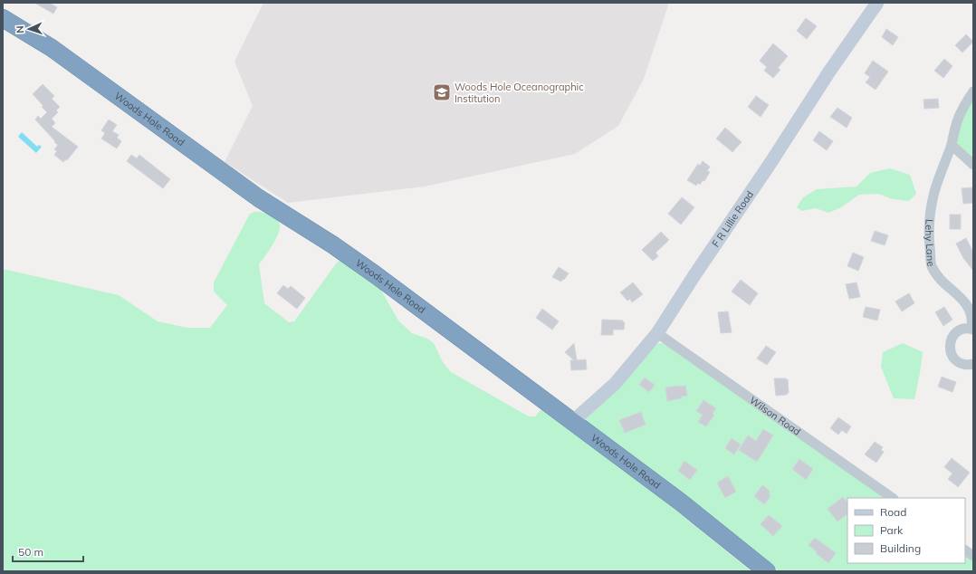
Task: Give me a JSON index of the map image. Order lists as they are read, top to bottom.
{
  "streets": {
    "highway": ["Woods Hole Road"],
    "street": ["F R Lillie Road", "Lehy Lane", "Wilson Road"]
  },
  "crossings": [
    ["Woods Hole Road", "F R Lillie Road"],
    ["F R Lillie Road", "Wilson Road"]
  ],
  "places": {
    "school or university": ["Woods Hole Oceanographic Institution"]
  },
  "legend": ["Road", "Park", "Building"],
  "scale_bar": "50 m",
  "north": "left"
}
